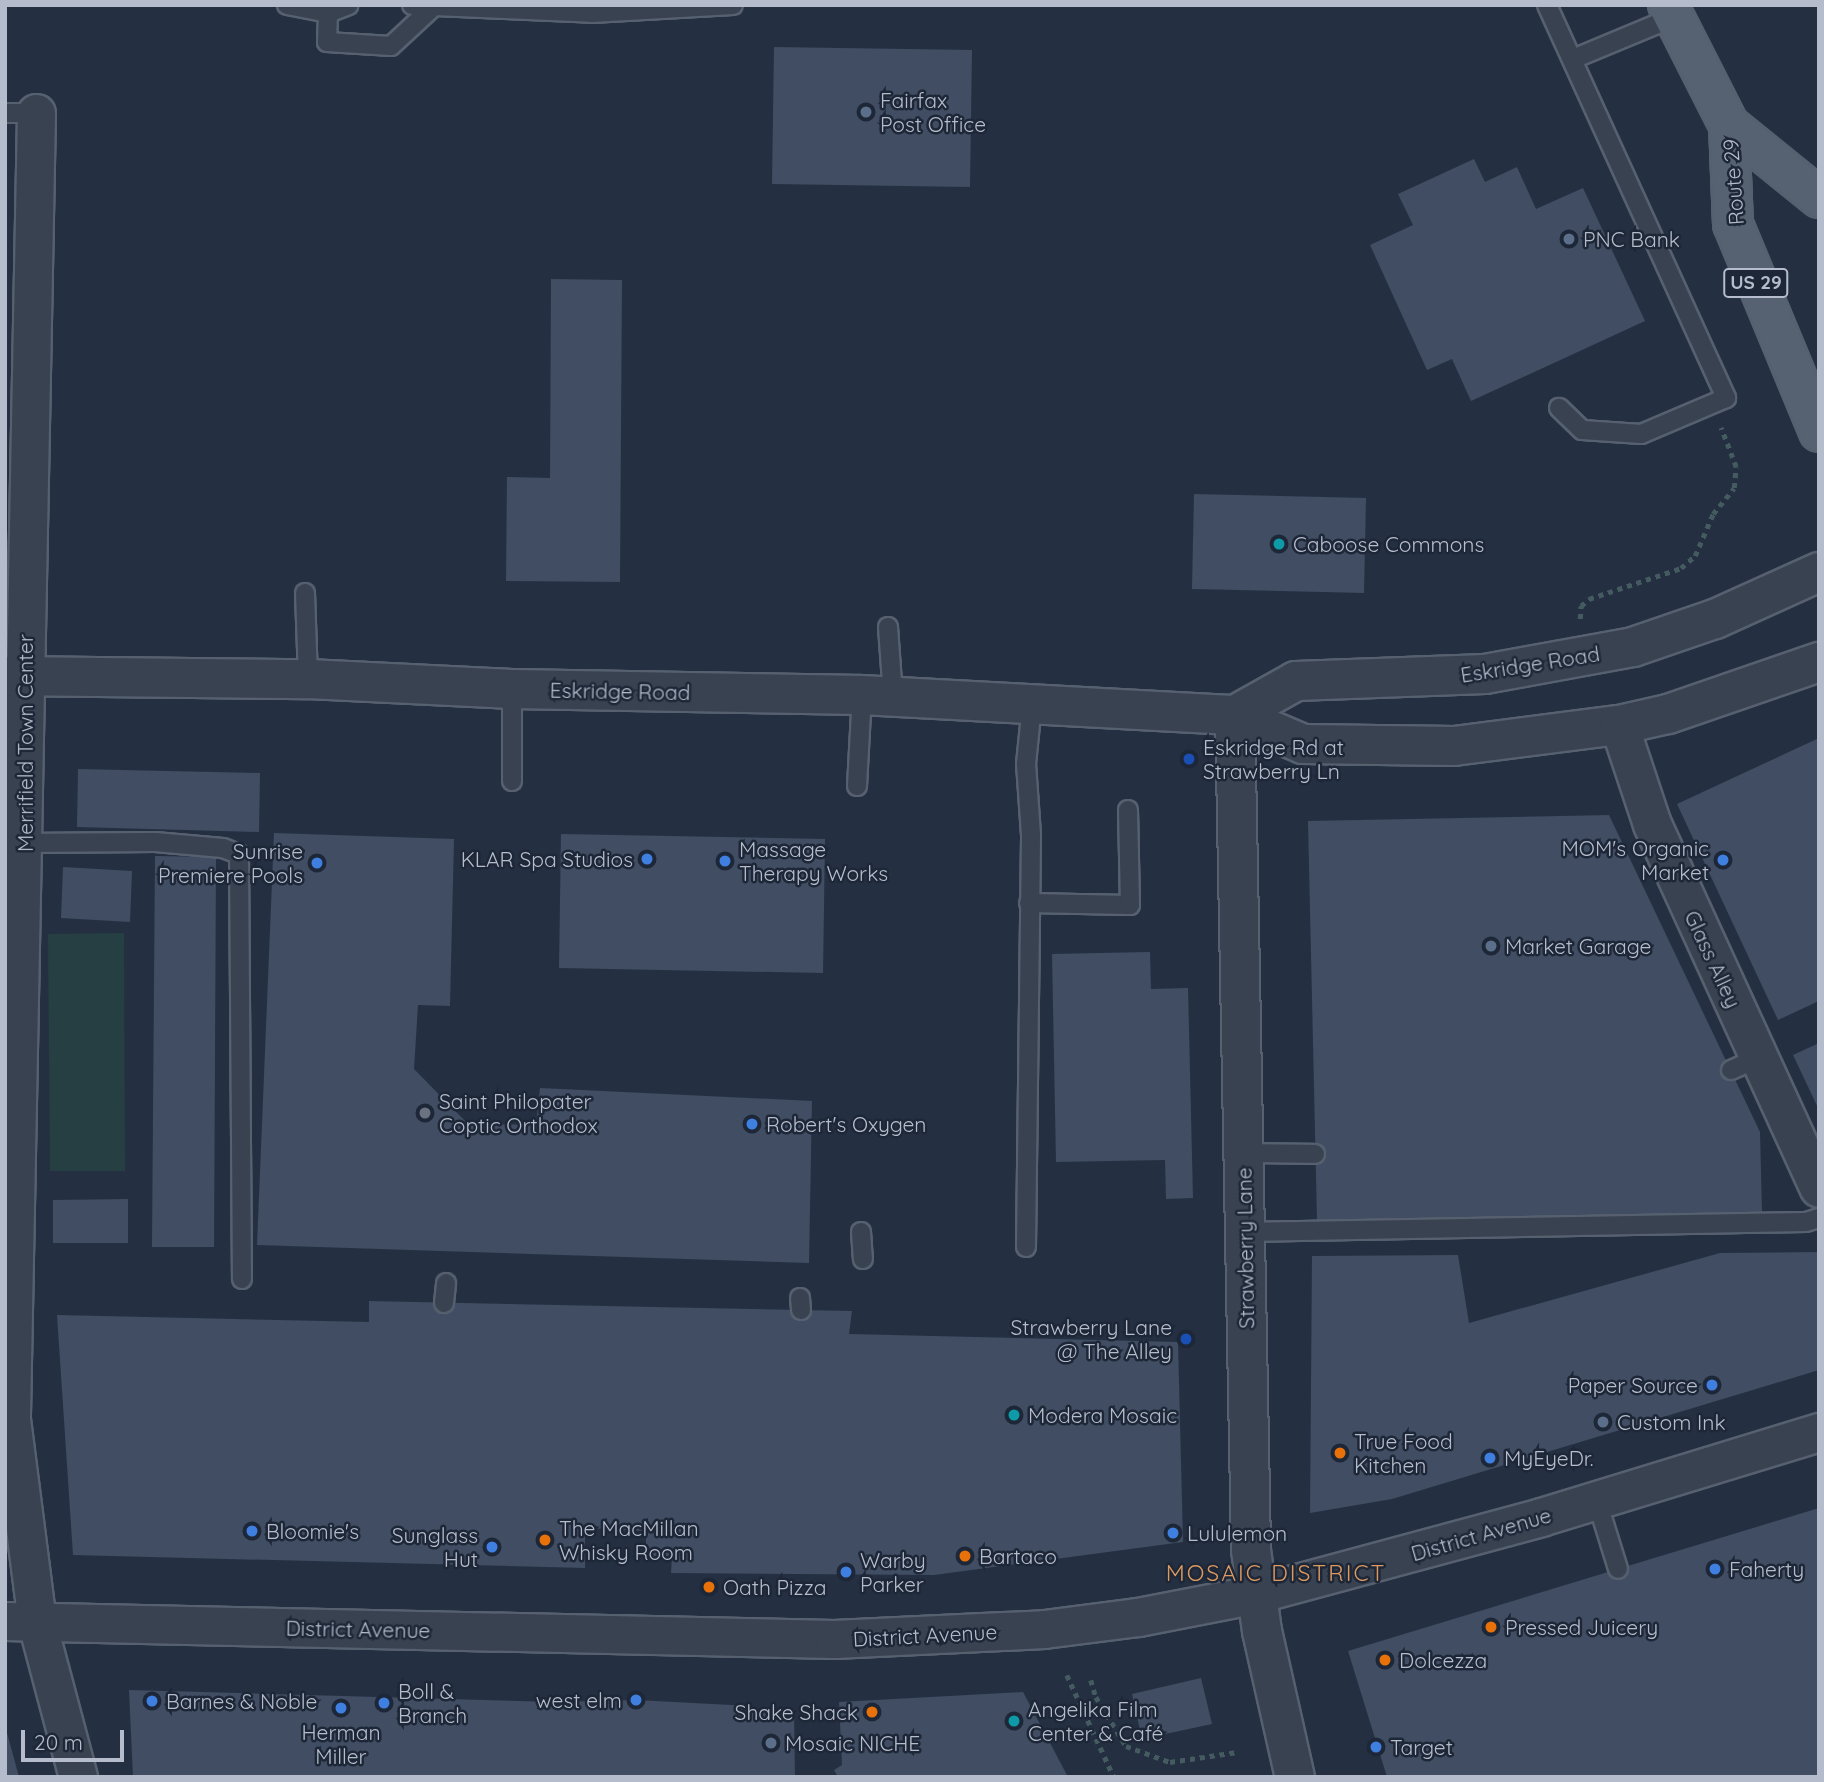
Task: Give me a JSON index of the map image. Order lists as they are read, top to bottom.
{
  "streets": {
    "main road": ["Route 29", "US 29"],
    "street": [
      "Eskridge Road",
      "Merrifield Town Center",
      "Glass Alley",
      "Strawberry Lane",
      "District Avenue"
    ]
  },
  "crossings": [
    ["Eskridge Road", "Merrifield Town Center"],
    ["Eskridge Road", "Glass Alley"],
    ["Eskridge Road", "Strawberry Lane"],
    ["Merrifield Town Center", "District Avenue"],
    ["Strawberry Lane", "District Avenue"]
  ],
  "districts": ["MOSAIC DISTRICT"],
  "places": [
    "Fairfax Post Office",
    "PNC Bank",
    "Caboose Commons",
    "Eskridge Rd at Strawberry Ln",
    "KLAR Spa Studios",
    "MOM's Organic Market",
    "Massage Therapy Works",
    "Sunrise Premiere Pools",
    "Market Garage",
    "Saint Philopater Coptic Orthodox",
    "Robert's Oxygen",
    "Strawberry Lane @ The Alley",
    "Paper Source",
    "Modera Mosaic",
    "Custom Ink",
    "True Food Kitchen",
    "MyEyeDr.",
    "Bloomie's",
    "Lululemon",
    "The MacMillan Whisky Room",
    "Sunglass Hut",
    "Bartaco",
    "Faherty",
    "Warby Parker",
    "Oath Pizza",
    "Pressed Juicery",
    "Dolcezza",
    "west elm",
    "Barnes & Noble",
    "Boll & Branch",
    "Herman Miller",
    "Shake Shack",
    "Angelika Film Center & Café",
    "Mosaic NICHE",
    "Target"
  ],
  "scale_bar": "20 m"
}
